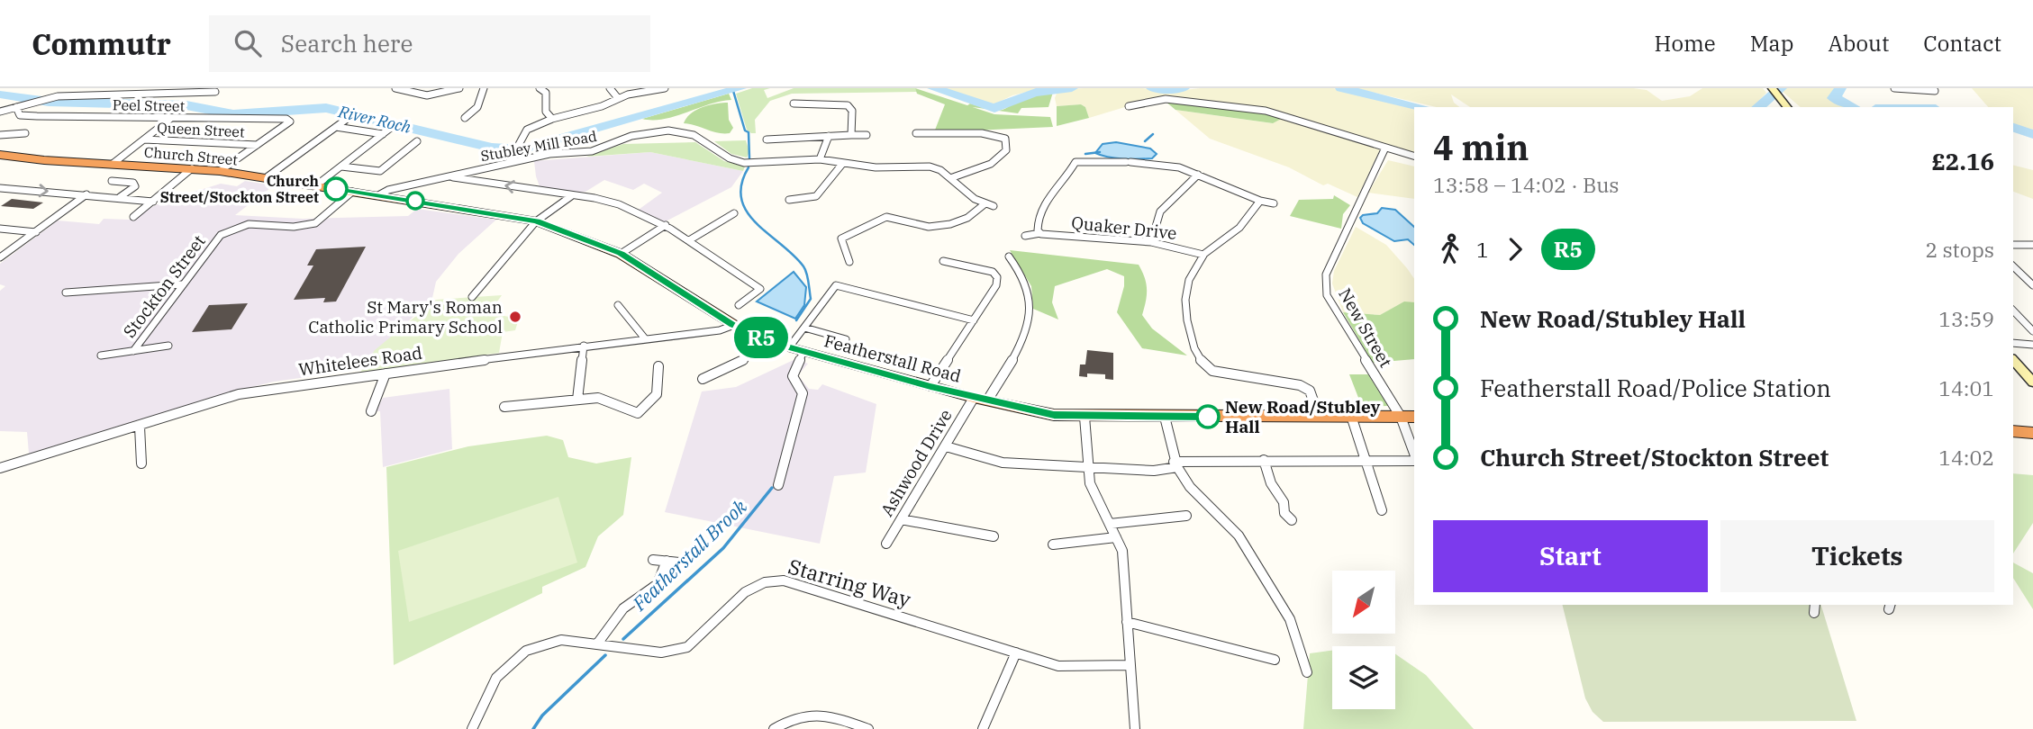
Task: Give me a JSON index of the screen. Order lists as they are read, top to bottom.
{
  "streets": {
    "highway": ["Church Street", "Featherstall Road"],
    "street": [
      "Peel Street",
      "Queen Street",
      "Stubley Mill Road",
      "Quaker Drive",
      "Stockton Street",
      "New Street",
      "Whitelees Road",
      "Ashwood Drive",
      "Starring Way"
    ]
  },
  "crossings": [
    ["Peel Street", "Queen Street"],
    ["Stubley Mill Road", "Church Street"],
    ["Stubley Mill Road", "Featherstall Road"],
    ["Church Street", "Stockton Street"],
    ["Church Street", "Featherstall Road"],
    ["New Street", "Featherstall Road"],
    ["Featherstall Road", "Whitelees Road"],
    ["Featherstall Road", "Ashwood Drive"]
  ],
  "water": ["River Roch", "Featherstall Brook"],
  "places": ["Church Street/Stockton Street", "St Mary's Roman Catholic Primary School", "New Road/Stubley Hall"],
  "lines": ["bus line R5"],
  "north": "bottom left",
  "page": {
    "header": "Commutr",
    "search": "Search here",
    "nav": [
      "Home",
      "Map",
      "About",
      "Contact"
    ],
    "on_map": "R5",
    "heading": ["4 min", "13:58 – 14:02 · Bus", "£2.16"],
    "legs": ["1", "R5", "2 stops"],
    "list": [
      {
        "name": "New Road/Stubley Hall",
        "value": "13:59"
      },
      {
        "name": "Featherstall Road/Police Station",
        "value": "14:01"
      },
      {
        "name": "Church Street/Stockton Street",
        "value": "14:02"
      }
    ],
    "buttons": ["Start", "Tickets"]
  }
}
